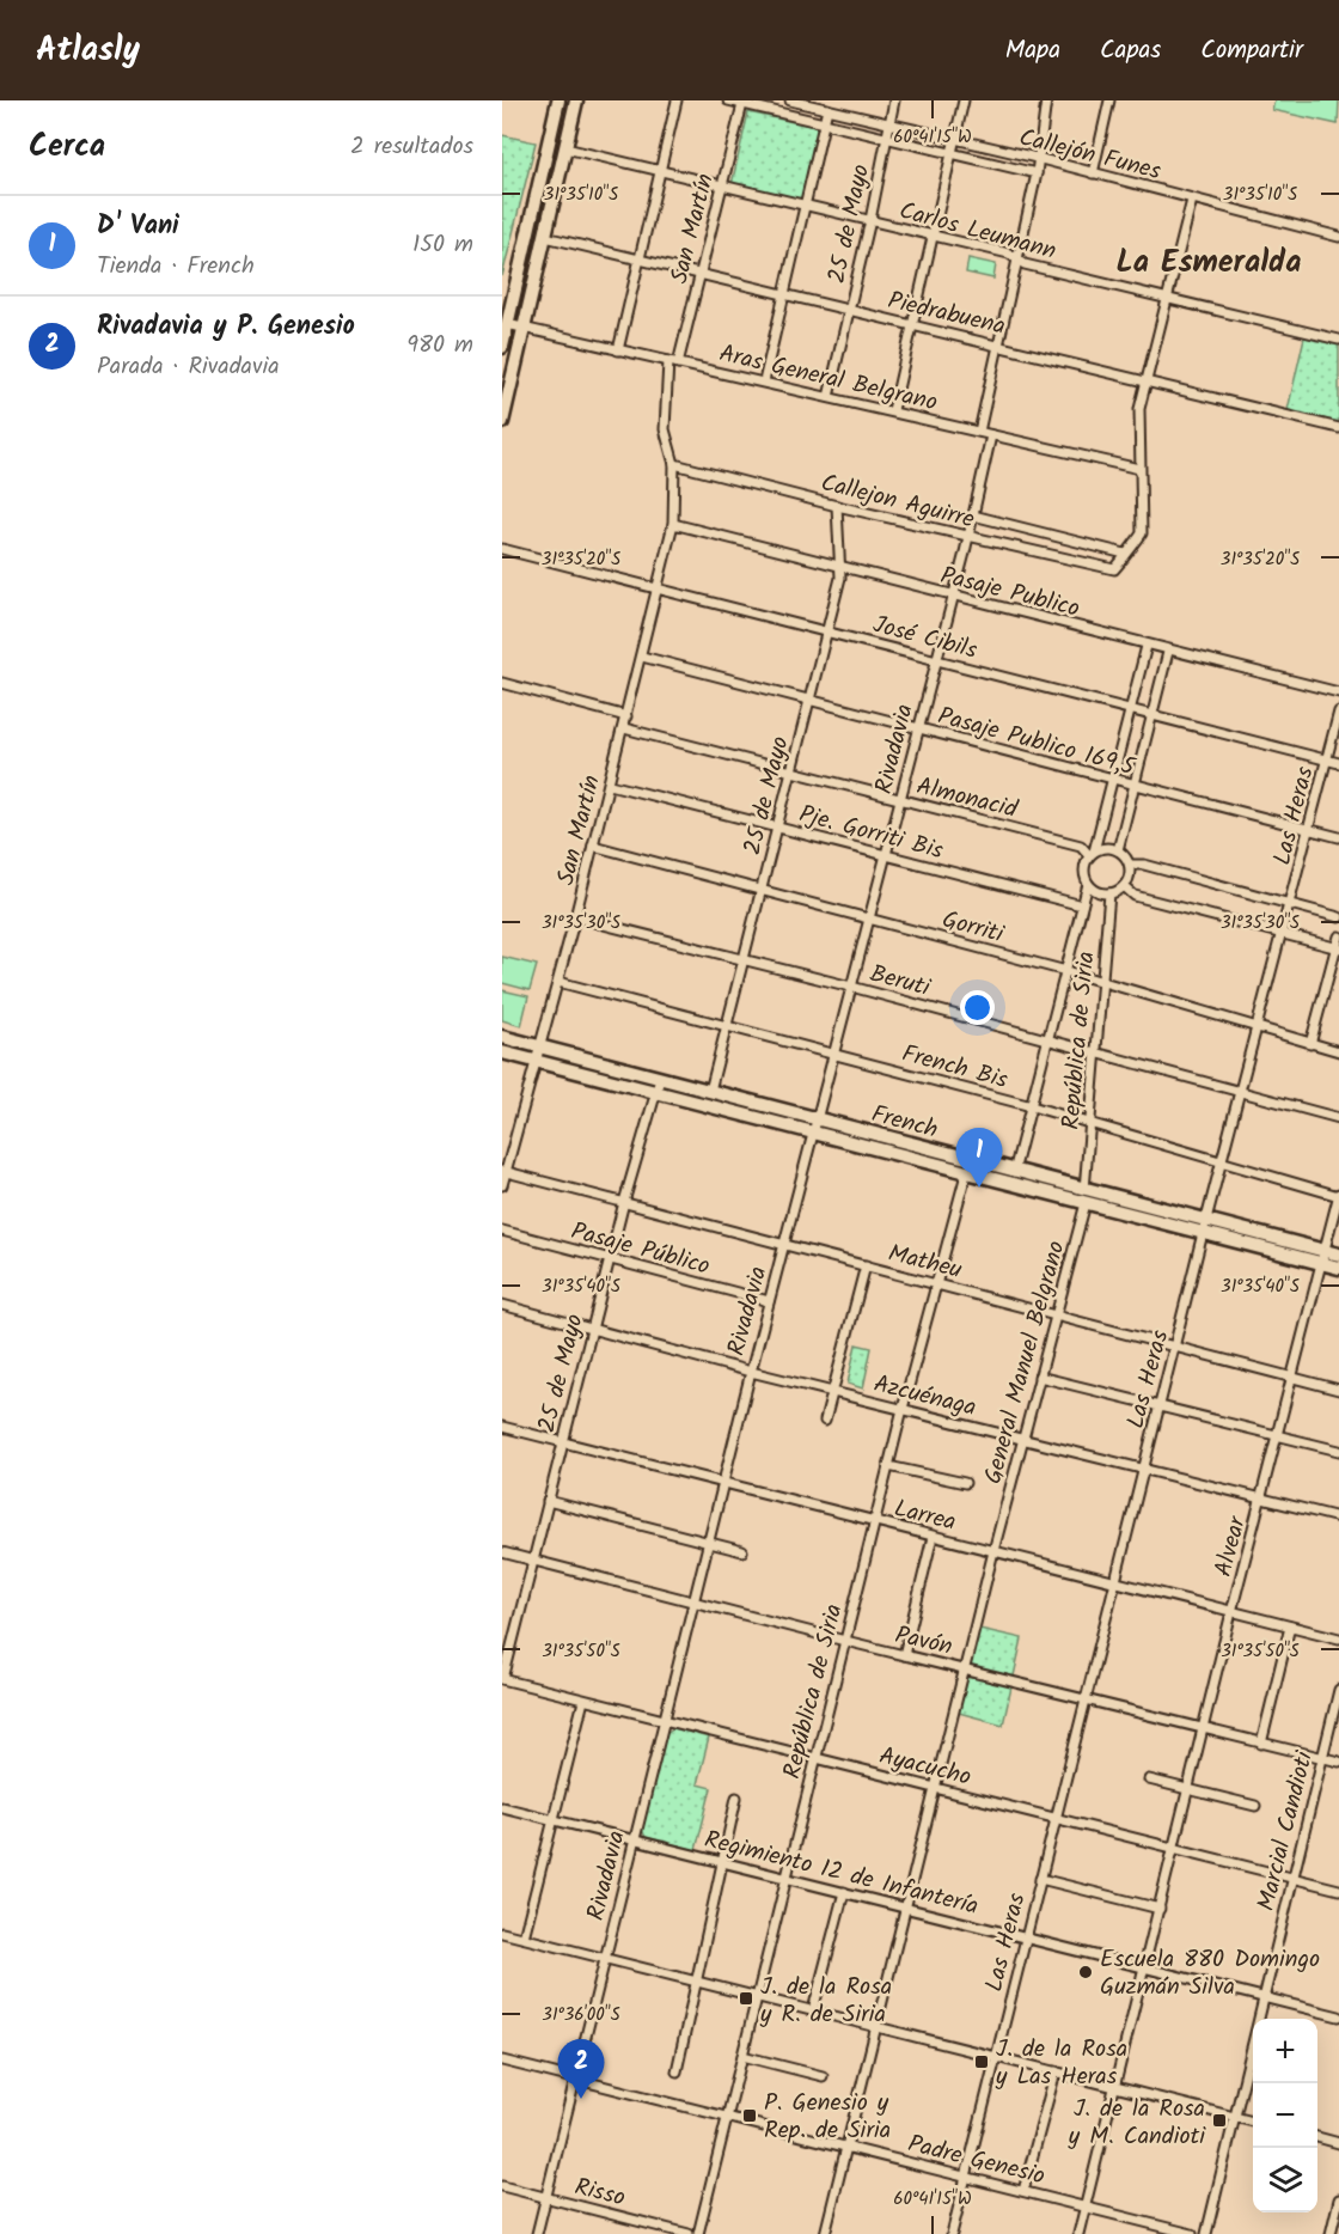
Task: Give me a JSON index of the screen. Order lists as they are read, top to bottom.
{
  "streets": {
    "main road": ["French"],
    "street": [
      "Callejón Funes",
      "25 de Mayo",
      "San Martín",
      "Carlos Leumann",
      "Piedrabuena",
      "Aras General Belgrano",
      "Callejon Aguirre",
      "Pasaje Publico",
      "José Cibils",
      "Pasaje Publico 169,5",
      "Rivadavia",
      "Almonacid",
      "Las Heras",
      "Pje. Gorriti Bis",
      "Gorriti",
      "Beruti",
      "República de Siria",
      "French Bis",
      "Pasaje Público",
      "Matheu",
      "General Manuel Belgrano",
      "Azcuénaga",
      "Larrea",
      "Alvear",
      "Pavón",
      "Ayacucho",
      "Marcial Candioti",
      "Regimiento 12 de Infantería",
      "Padre Genesio",
      "Risso"
    ]
  },
  "crossings": [
    ["Callejón Funes", "25 de Mayo"],
    ["Callejón Funes", "San Martín"],
    ["25 de Mayo", "Carlos Leumann"],
    ["25 de Mayo", "Piedrabuena"],
    ["25 de Mayo", "Aras General Belgrano"],
    ["25 de Mayo", "Callejon Aguirre"],
    ["25 de Mayo", "Pasaje Publico"],
    ["25 de Mayo", "José Cibils"],
    ["25 de Mayo", "Pasaje Publico 169,5"],
    ["25 de Mayo", "Almonacid"],
    ["25 de Mayo", "Pje. Gorriti Bis"],
    ["25 de Mayo", "Gorriti"],
    ["25 de Mayo", "Beruti"],
    ["25 de Mayo", "French Bis"],
    ["25 de Mayo", "French"],
    ["25 de Mayo", "Pasaje Público"],
    ["25 de Mayo", "Matheu"],
    ["25 de Mayo", "Azcuénaga"],
    ["25 de Mayo", "Larrea"],
    ["25 de Mayo", "Pavón"],
    ["25 de Mayo", "Ayacucho"],
    ["San Martín", "Carlos Leumann"],
    ["San Martín", "Piedrabuena"],
    ["San Martín", "Aras General Belgrano"],
    ["San Martín", "Callejon Aguirre"],
    ["San Martín", "Pasaje Publico"],
    ["San Martín", "José Cibils"],
    ["San Martín", "Pasaje Publico 169,5"],
    ["San Martín", "Almonacid"],
    ["San Martín", "Pje. Gorriti Bis"],
    ["San Martín", "Gorriti"],
    ["San Martín", "Beruti"],
    ["San Martín", "French Bis"],
    ["San Martín", "French"],
    ["San Martín", "Matheu"],
    ["Aras General Belgrano", "Rivadavia"],
    ["Callejon Aguirre", "Rivadavia"],
    ["Pasaje Publico", "Rivadavia"],
    ["José Cibils", "Rivadavia"],
    ["José Cibils", "Las Heras"],
    ["Pasaje Publico 169,5", "Rivadavia"],
    ["Pasaje Publico 169,5", "Las Heras"],
    ["Rivadavia", "Almonacid"],
    ["Rivadavia", "Pje. Gorriti Bis"],
    ["Rivadavia", "Gorriti"],
    ["Rivadavia", "Beruti"],
    ["Rivadavia", "French Bis"],
    ["Rivadavia", "French"],
    ["Rivadavia", "Pasaje Público"],
    ["Rivadavia", "Matheu"],
    ["Rivadavia", "Azcuénaga"],
    ["Rivadavia", "Larrea"],
    ["Rivadavia", "Pavón"],
    ["Rivadavia", "Ayacucho"],
    ["Rivadavia", "Regimiento 12 de Infantería"],
    ["Rivadavia", "Padre Genesio"],
    ["Rivadavia", "Risso"],
    ["Almonacid", "República de Siria"],
    ["Las Heras", "Gorriti"],
    ["Las Heras", "Beruti"],
    ["Las Heras", "French Bis"],
    ["Las Heras", "French"],
    ["Las Heras", "Matheu"],
    ["Las Heras", "Azcuénaga"],
    ["Las Heras", "Larrea"],
    ["Las Heras", "Pavón"],
    ["Las Heras", "Ayacucho"],
    ["Las Heras", "Regimiento 12 de Infantería"],
    ["Las Heras", "Padre Genesio"],
    ["Pje. Gorriti Bis", "República de Siria"],
    ["Gorriti", "República de Siria"],
    ["Beruti", "República de Siria"],
    ["República de Siria", "French Bis"],
    ["República de Siria", "French"],
    ["República de Siria", "Matheu"],
    ["República de Siria", "General Manuel Belgrano"],
    ["República de Siria", "Azcuénaga"],
    ["República de Siria", "Larrea"],
    ["República de Siria", "Pavón"],
    ["República de Siria", "Ayacucho"],
    ["República de Siria", "Regimiento 12 de Infantería"],
    ["República de Siria", "Padre Genesio"],
    ["French Bis", "Alvear"],
    ["French", "General Manuel Belgrano"],
    ["French", "Alvear"],
    ["Matheu", "General Manuel Belgrano"],
    ["Matheu", "Alvear"],
    ["General Manuel Belgrano", "Azcuénaga"],
    ["General Manuel Belgrano", "Larrea"],
    ["General Manuel Belgrano", "Pavón"],
    ["General Manuel Belgrano", "Ayacucho"],
    ["General Manuel Belgrano", "Regimiento 12 de Infantería"],
    ["General Manuel Belgrano", "Padre Genesio"],
    ["Azcuénaga", "Alvear"],
    ["Larrea", "Alvear"],
    ["Alvear", "Pavón"],
    ["Alvear", "Ayacucho"],
    ["Alvear", "Regimiento 12 de Infantería"],
    ["Alvear", "Padre Genesio"],
    ["Pavón", "Marcial Candioti"],
    ["Ayacucho", "Marcial Candioti"],
    ["Marcial Candioti", "Regimiento 12 de Infantería"]
  ],
  "districts": ["La Esmeralda"],
  "places": {
    "other": ["Escuela 880 Domingo Guzmán Silva"],
    "transit": [
      "J. de la Rosa y R. de Siria",
      "J. de la Rosa y Las Heras",
      "P. Genesio y Rep. de Siria",
      "J. de la Rosa y M. Candioti"
    ]
  },
  "page": {
    "header": "Atlasly",
    "nav": ["Mapa", "Capas", "Compartir"],
    "heading": ["Cerca", "2 resultados"],
    "list": [
      {
        "mark": "1",
        "name": "D' Vani",
        "note": "Tienda · French",
        "value": "150 m"
      },
      {
        "mark": "2",
        "name": "Rivadavia y P. Genesio",
        "note": "Parada · Rivadavia",
        "value": "980 m"
      }
    ],
    "pins": ["1", "2"],
    "map_buttons": ["+", "−"]
  },
  "coordinates": [
    "60°41'15\"W",
    "31°35'10\"S",
    "31°35'20\"S",
    "31°35'30\"S",
    "31°35'40\"S",
    "31°35'50\"S",
    "31°36'00\"S"
  ]
}
